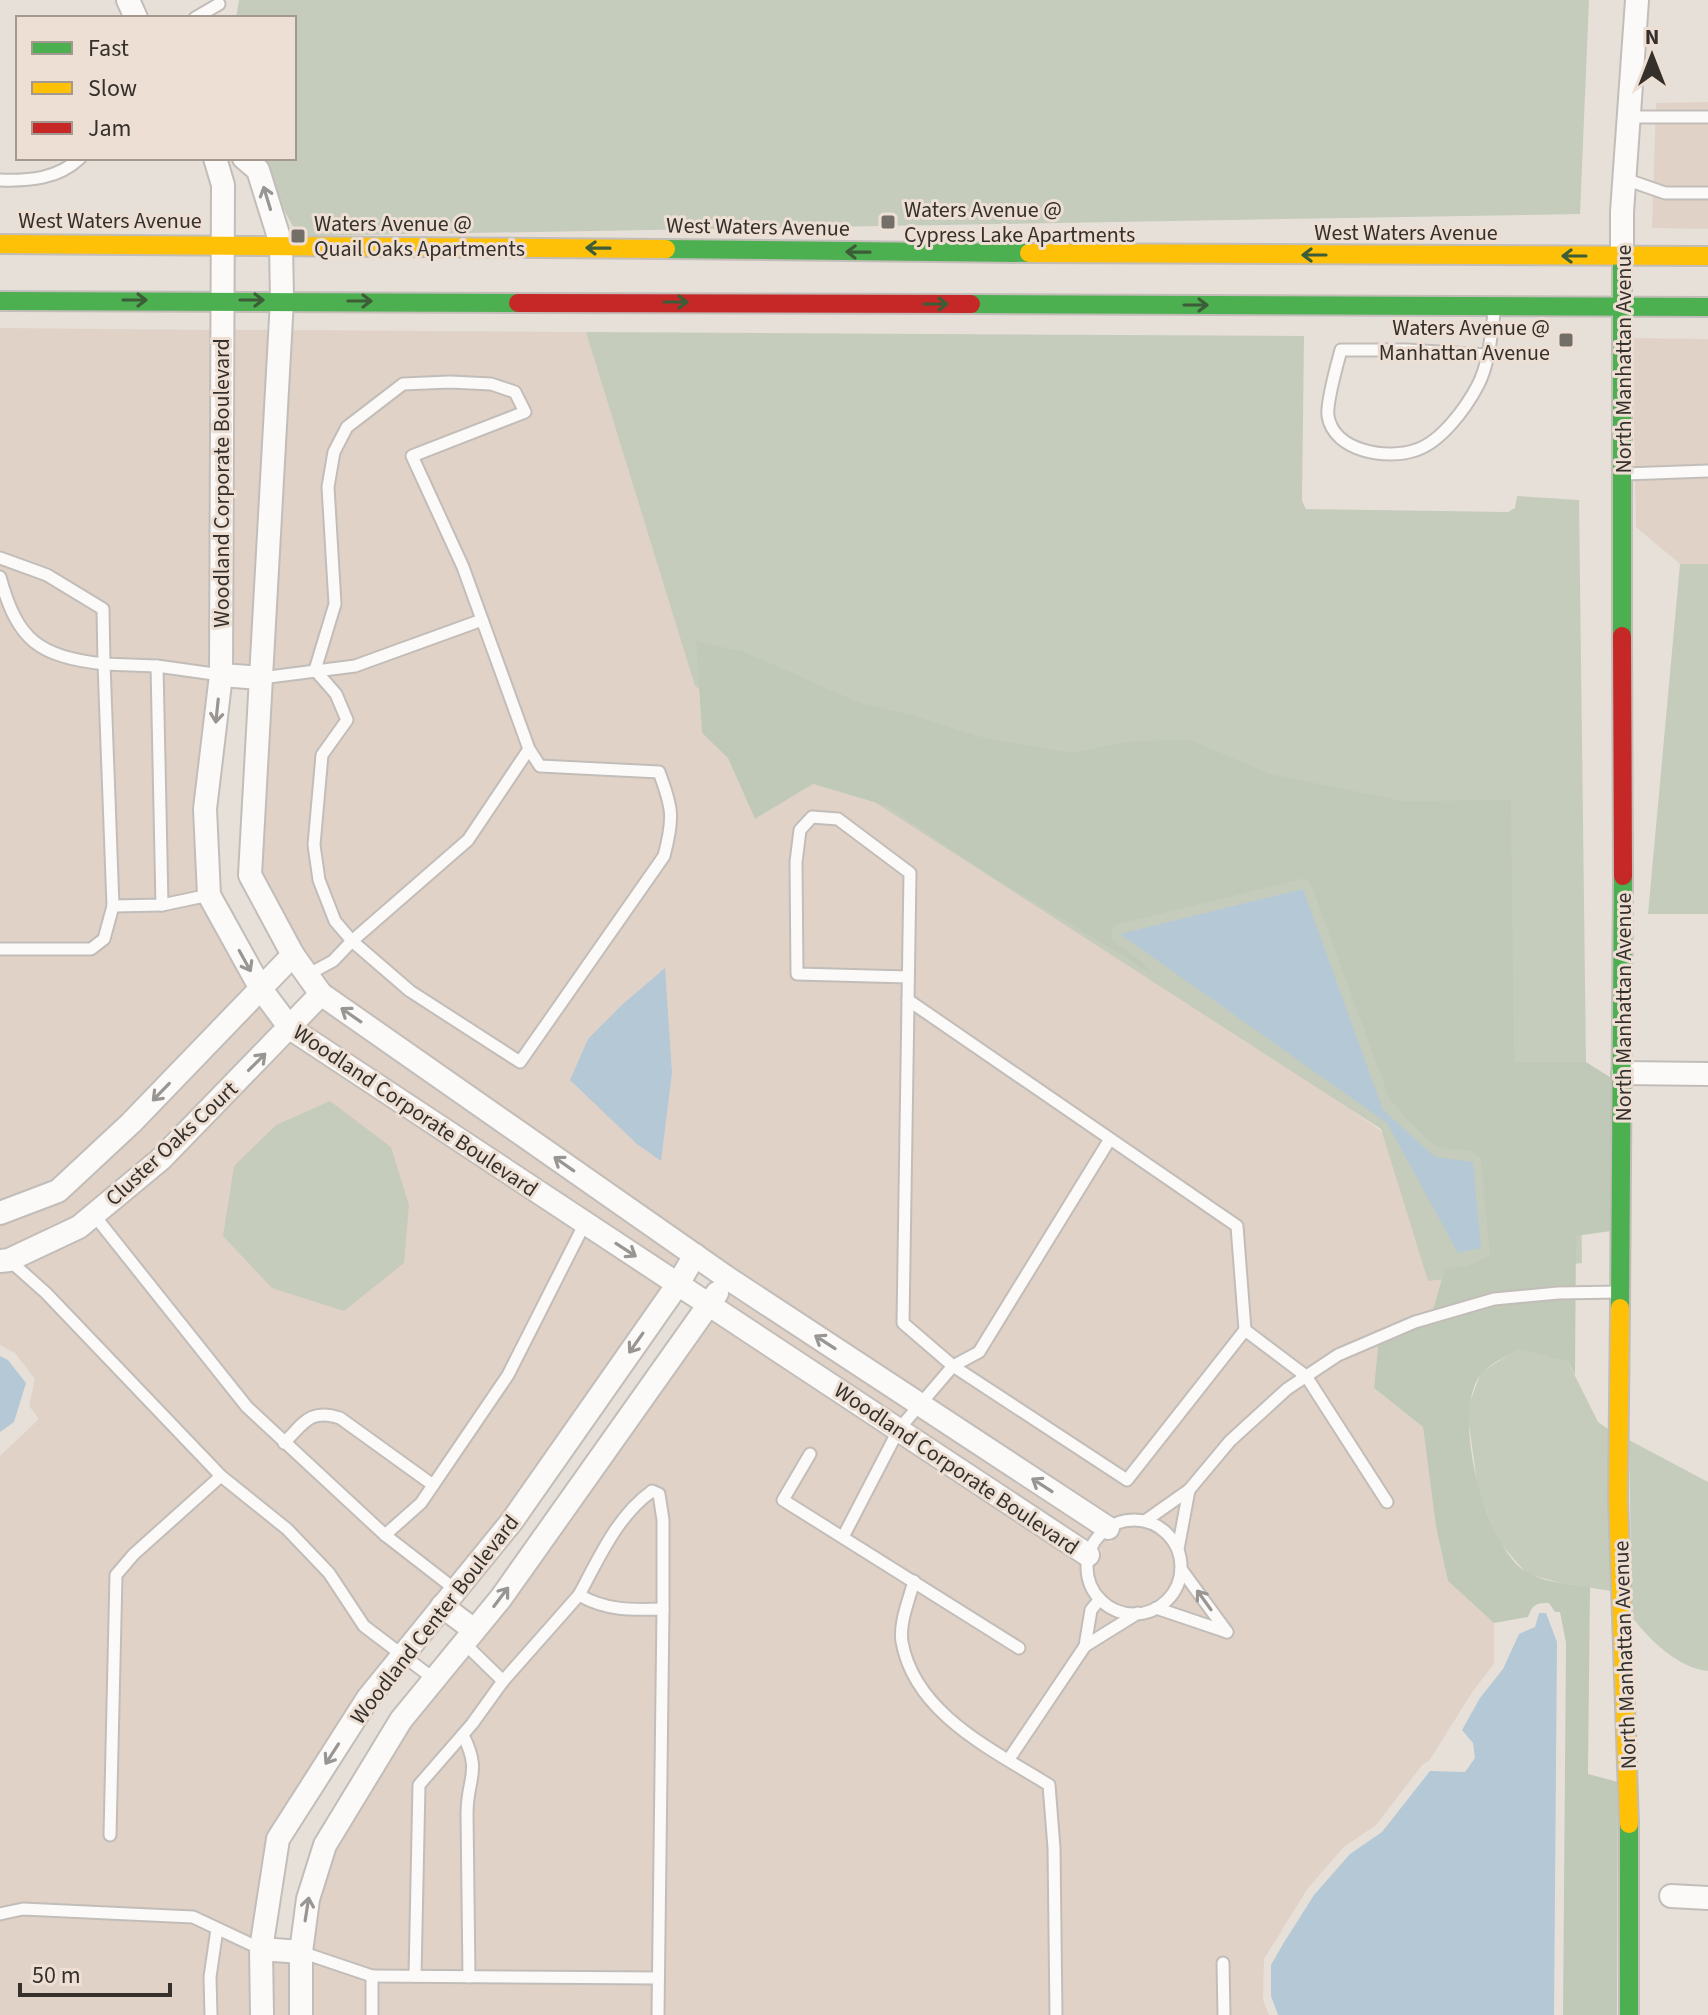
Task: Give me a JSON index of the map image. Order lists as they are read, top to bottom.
{
  "streets": {
    "main road": ["West Waters Avenue", "North Manhattan Avenue"],
    "street": ["Woodland Corporate Boulevard", "Cluster Oaks Court", "Woodland Center Boulevard"]
  },
  "crossings": [
    ["West Waters Avenue", "North Manhattan Avenue"],
    ["West Waters Avenue", "Woodland Corporate Boulevard"],
    ["Woodland Corporate Boulevard", "Cluster Oaks Court"],
    ["Woodland Corporate Boulevard", "Woodland Center Boulevard"]
  ],
  "places": {
    "transit": ["Waters Avenue @ Cypress Lake Apartments", "Waters Avenue @ Quail Oaks Apartments", "Waters Avenue @ Manhattan Avenue"]
  },
  "legend": ["Fast", "Slow", "Jam"],
  "scale_bar": "50 m",
  "north": "top"
}
